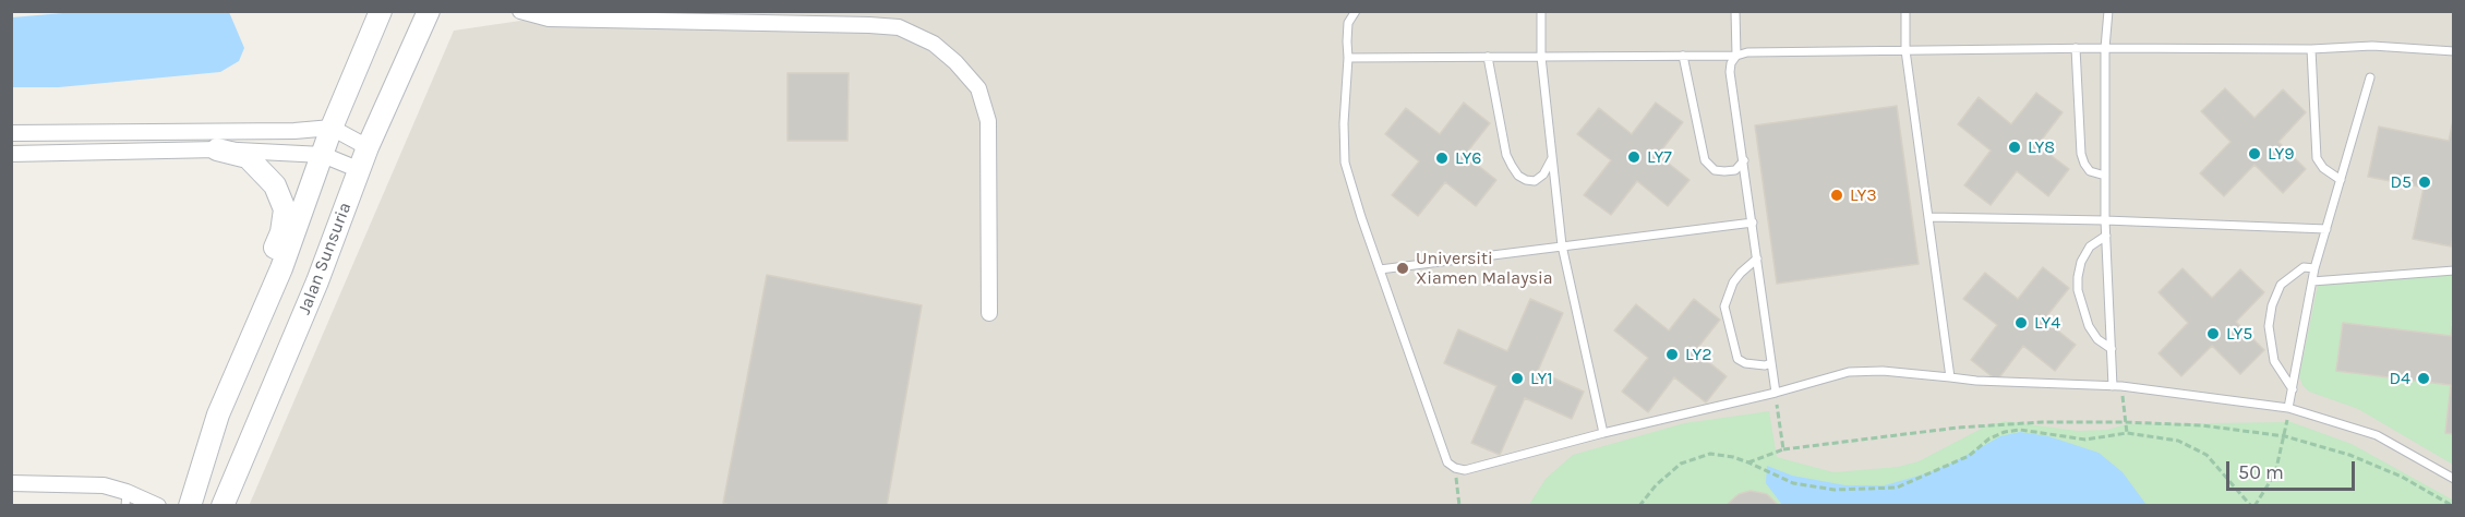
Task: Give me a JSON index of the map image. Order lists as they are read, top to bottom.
{
  "streets": {
    "street": ["Jalan Sunsuria"]
  },
  "places": [
    "LY8",
    "LY9",
    "LY7",
    "LY6",
    "D5",
    "LY3",
    "Universiti Xiamen Malaysia",
    "LY4",
    "LY5",
    "LY2",
    "LY1",
    "D4"
  ],
  "scale_bar": "50 m"
}
